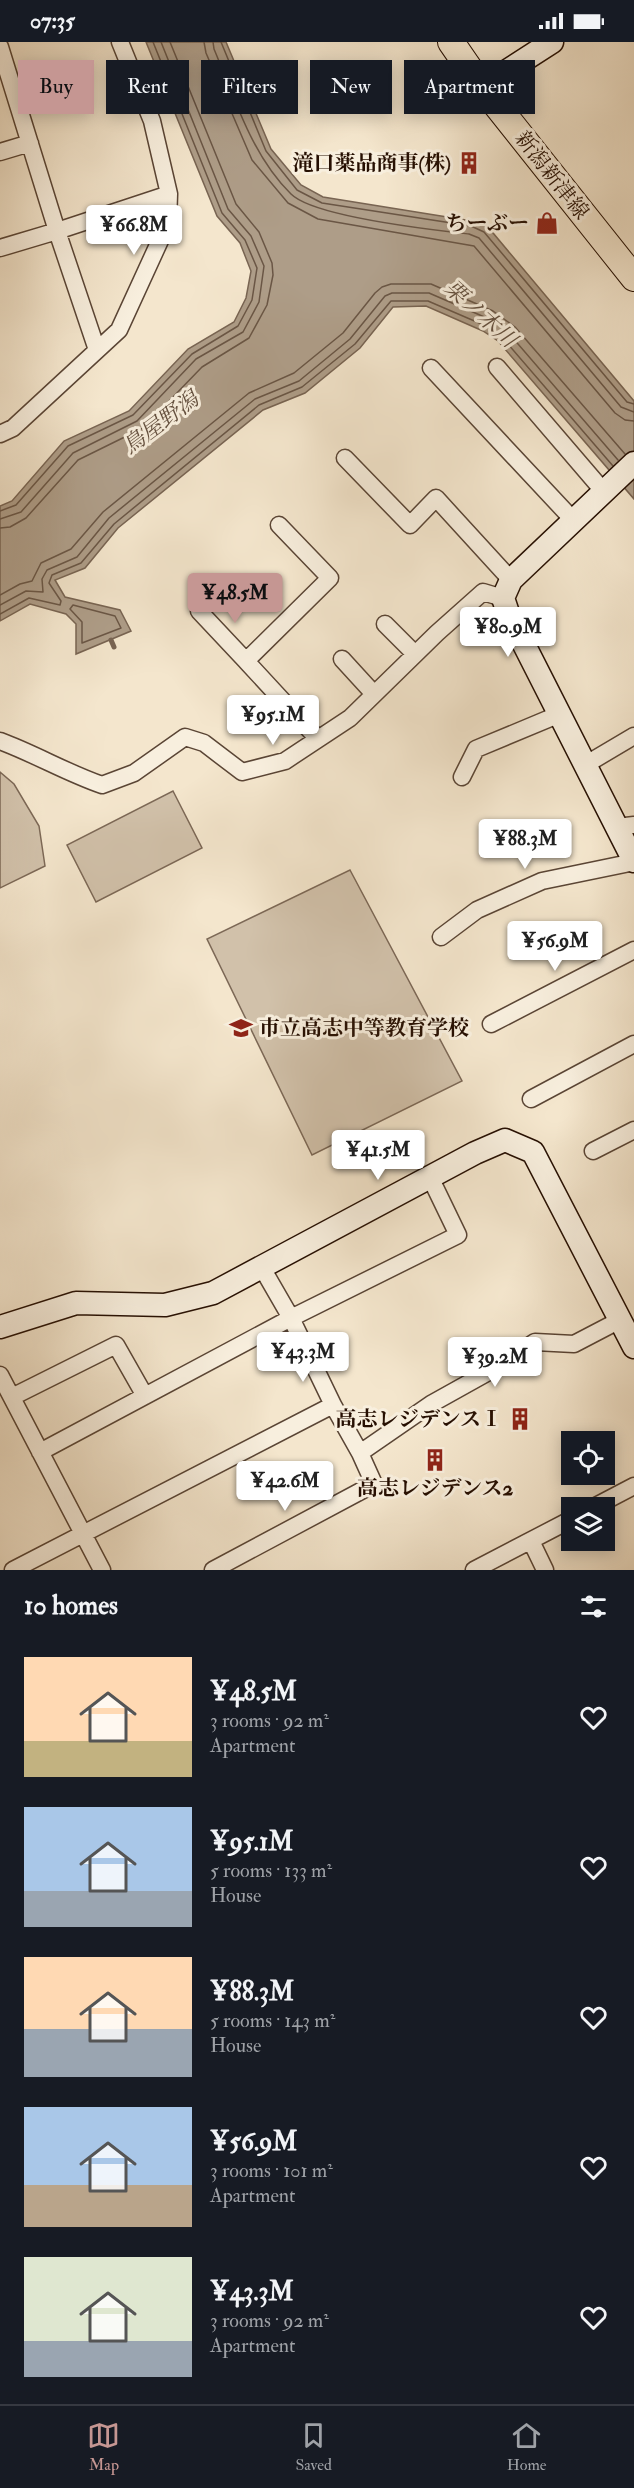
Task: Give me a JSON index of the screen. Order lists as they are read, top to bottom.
{
  "streets": {
    "main road": ["新潟新津線"]
  },
  "water": ["栗ノ木川", "鳥屋野潟"],
  "places": {
    "building": ["滝口薬品商事(株)", "高志レジデンスⅠ", "高志レジデンス2"],
    "shop": ["ちーぶー"],
    "school or university": ["市立高志中等教育学校"]
  },
  "page": {
    "status": "07:35",
    "chip": [
      "Buy",
      "Rent",
      "Filters",
      "New",
      "Apartment"
    ],
    "price": [
      "¥66.8M",
      "¥48.5M",
      "¥80.9M",
      "¥95.1M",
      "¥88.3M",
      "¥56.9M",
      "¥41.5M",
      "¥43.3M",
      "¥39.2M",
      "¥42.6M"
    ],
    "heading": "10 homes",
    "list": [
      {
        "name": "¥48.5M",
        "note": "3 rooms · 92 m² · Apartment"
      },
      {
        "name": "¥95.1M",
        "note": "5 rooms · 133 m² · House"
      },
      {
        "name": "¥88.3M",
        "note": "5 rooms · 143 m² · House"
      },
      {
        "name": "¥56.9M",
        "note": "3 rooms · 101 m² · Apartment"
      },
      {
        "name": "¥43.3M",
        "note": "3 rooms · 92 m² · Apartment"
      }
    ],
    "tabs": ["Map", "Saved", "Home"]
  }
}
